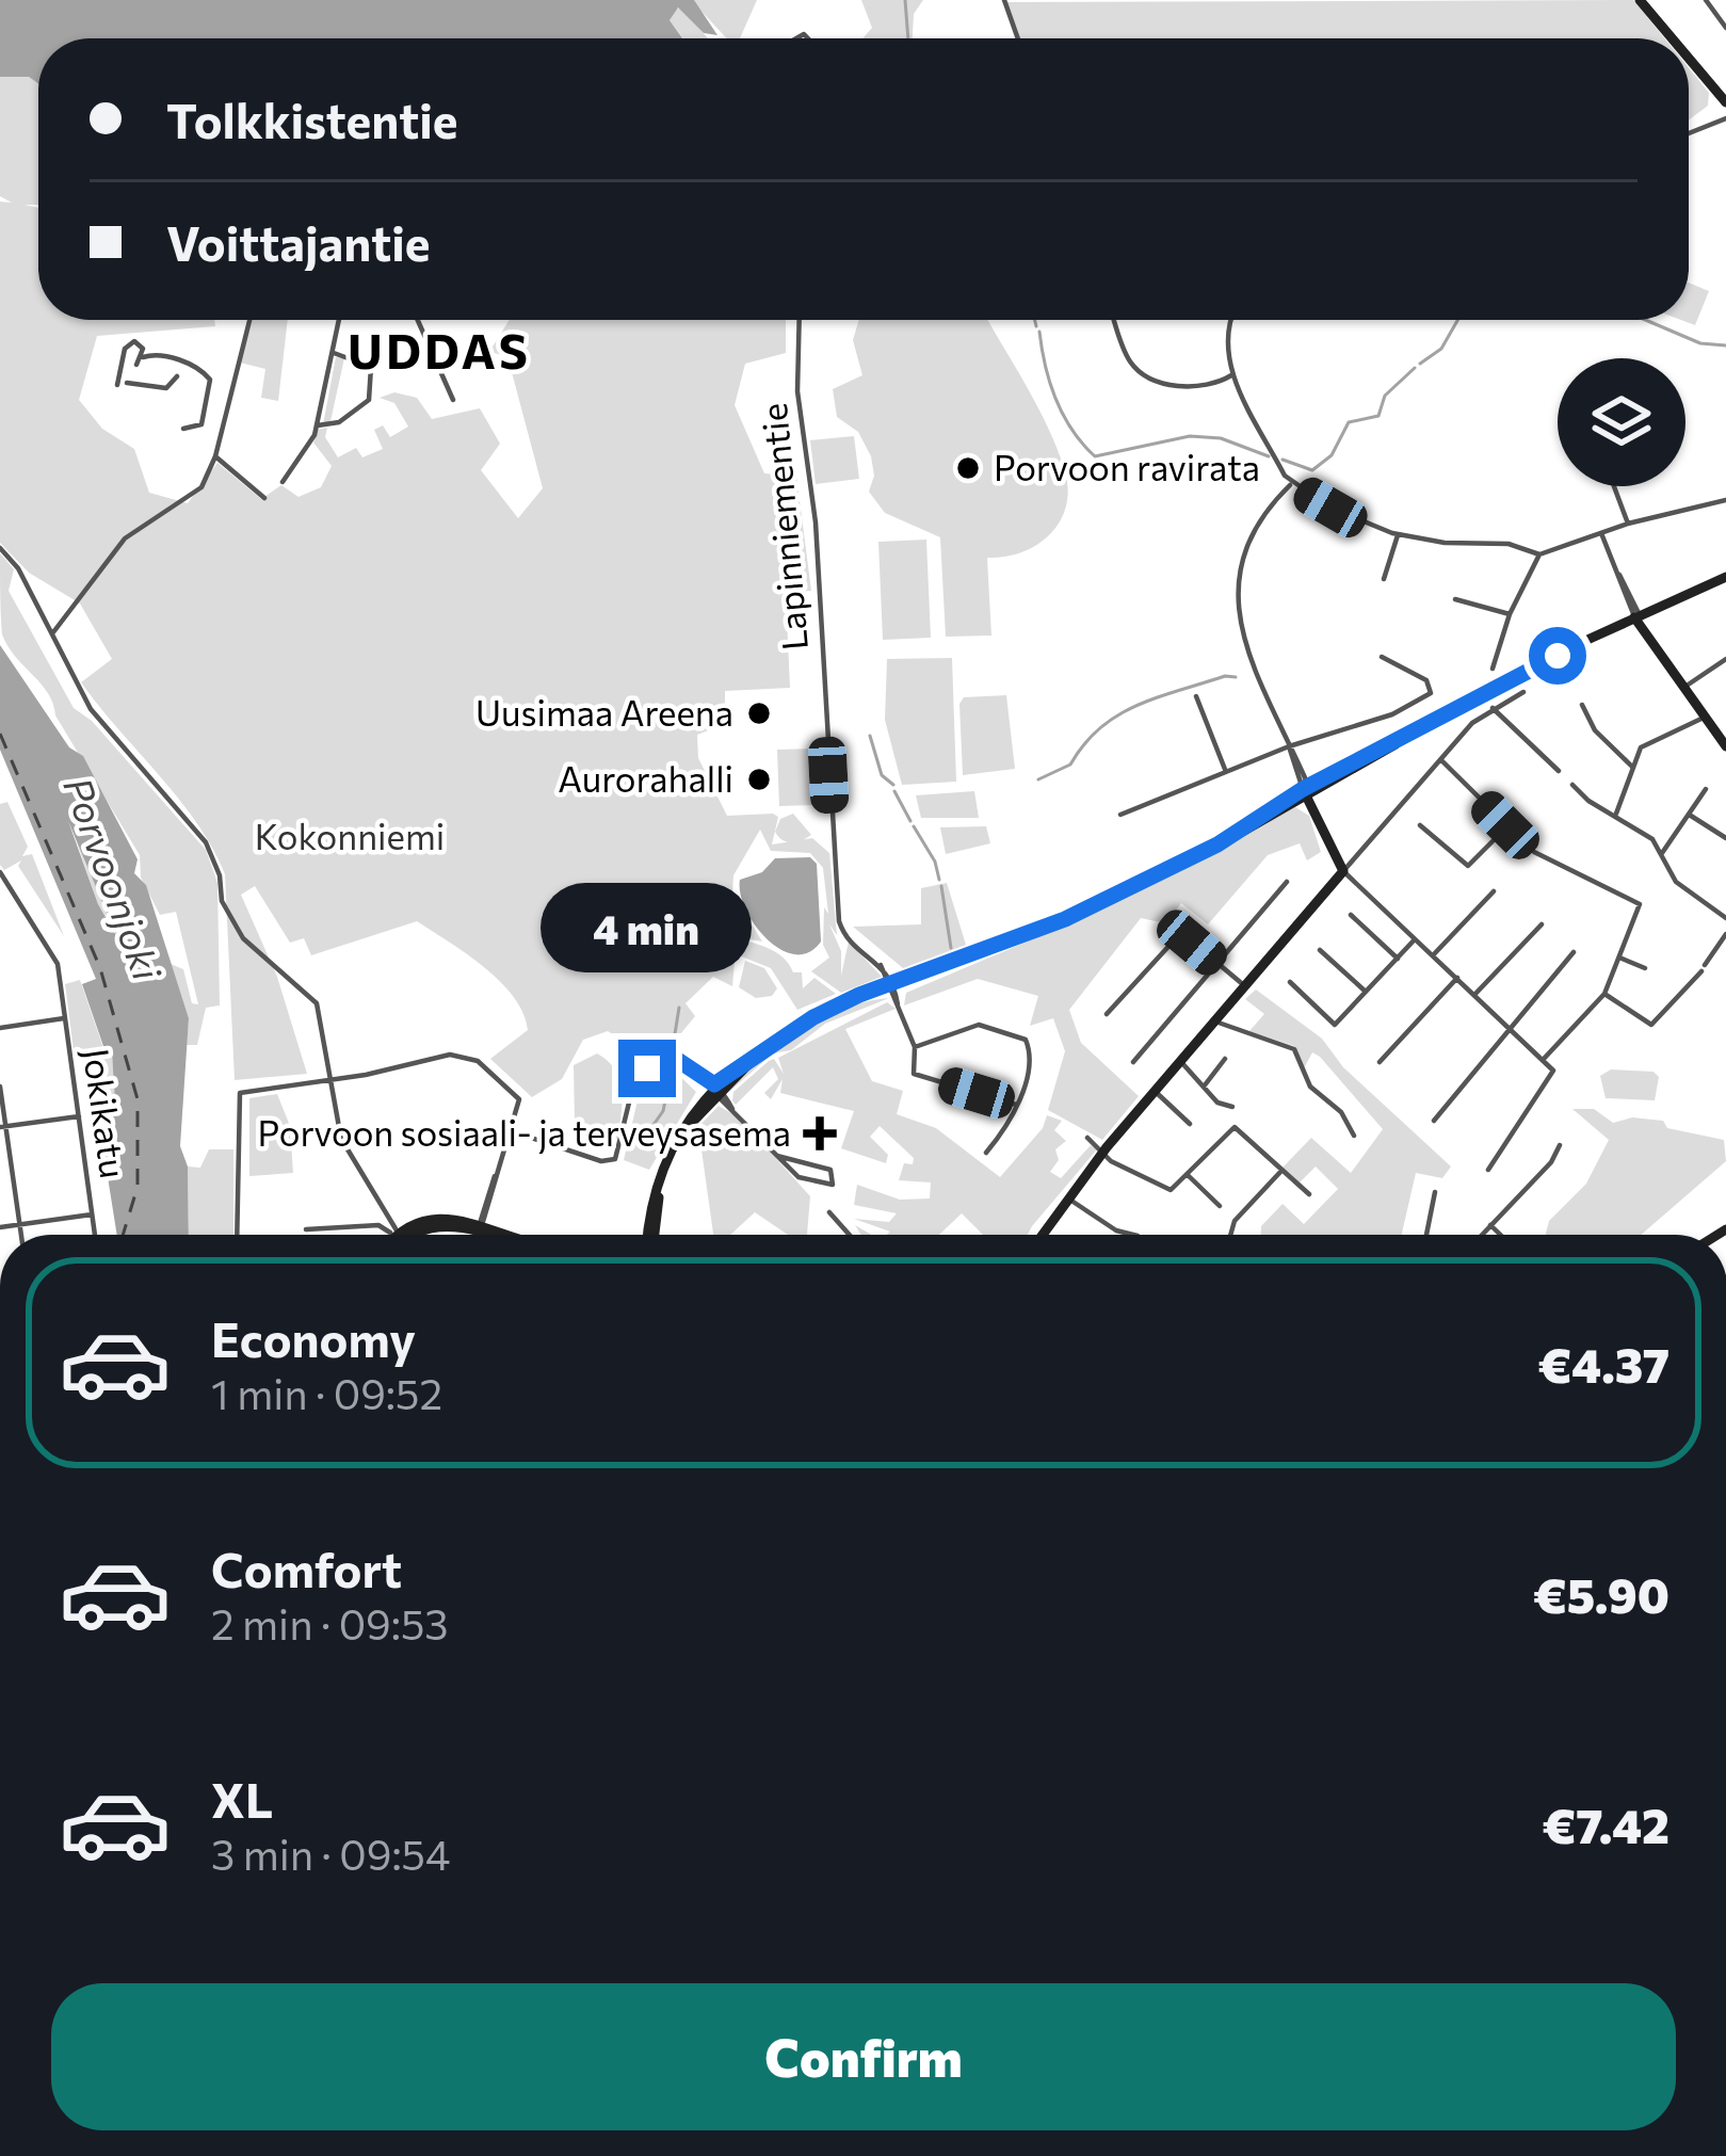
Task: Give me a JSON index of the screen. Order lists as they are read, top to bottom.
{
  "streets": {
    "street": ["Lapinniementie", "Jokikatu"]
  },
  "districts": ["UDDAS"],
  "water": ["Porvoonjoki"],
  "parks": ["Kokonniemi"],
  "places": {
    "other": ["Porvoon ravirata", "Uusimaa Areena", "Aurorahalli"],
    "health": ["Porvoon sosiaali- ja terveysasema"]
  },
  "page": {
    "banner": ["Tolkkistentie", "Voittajantie"],
    "bubble": "4 min",
    "list": [
      {
        "name": "Economy",
        "note": "1 min · 09:52",
        "value": "€4.37"
      },
      {
        "name": "Comfort",
        "note": "2 min · 09:53",
        "value": "€5.90"
      },
      {
        "name": "XL",
        "note": "3 min · 09:54",
        "value": "€7.42"
      }
    ],
    "buttons": "Confirm"
  }
}
